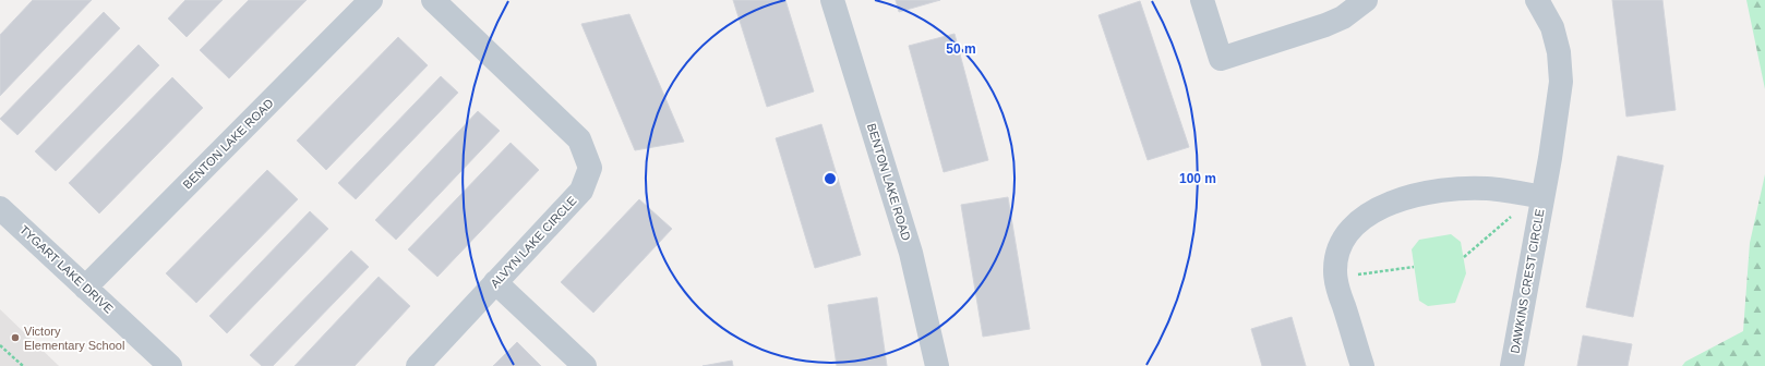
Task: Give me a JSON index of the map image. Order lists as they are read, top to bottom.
{
  "streets": {
    "street": [
      "BENTON LAKE ROAD",
      "ALVYN LAKE CIRCLE",
      "TYGART LAKE DRIVE",
      "DAWKINS CREST CIRCLE"
    ]
  },
  "crossings": [
    ["BENTON LAKE ROAD", "TYGART LAKE DRIVE"]
  ],
  "places": ["Victory Elementary School"],
  "rings": ["50 m", "100 m"]
}
